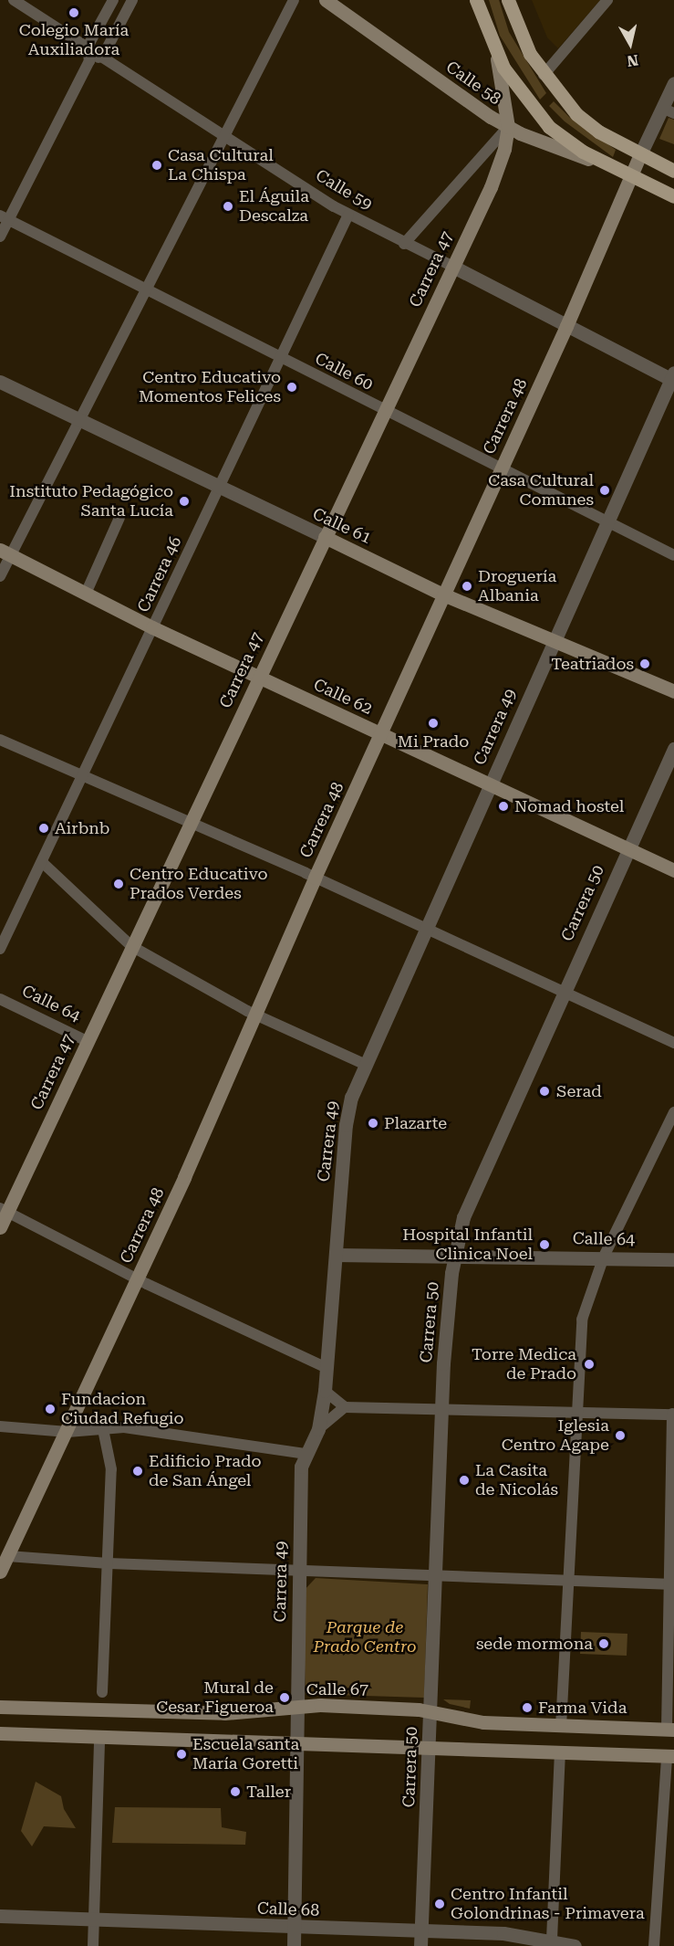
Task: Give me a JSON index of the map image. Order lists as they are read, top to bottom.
{
  "streets": {
    "main road": [
      "Calle 58",
      "Carrera 47",
      "Carrera 48",
      "Calle 61",
      "Calle 62",
      "Calle 67"
    ],
    "street": [
      "Calle 59",
      "Calle 60",
      "Carrera 46",
      "Carrera 49",
      "Carrera 50",
      "Calle 64",
      "Calle 68"
    ]
  },
  "crossings": [
    ["Calle 58", "Carrera 47"],
    ["Calle 59", "Carrera 47"],
    ["Calle 59", "Carrera 48"],
    ["Calle 59", "Carrera 46"],
    ["Calle 59", "Carrera 49"],
    ["Carrera 47", "Calle 60"],
    ["Carrera 47", "Calle 61"],
    ["Carrera 47", "Calle 62"],
    ["Carrera 47", "Calle 64"],
    ["Calle 60", "Carrera 48"],
    ["Calle 60", "Carrera 46"],
    ["Calle 60", "Carrera 49"],
    ["Carrera 48", "Calle 61"],
    ["Carrera 48", "Calle 62"],
    ["Calle 61", "Carrera 46"],
    ["Calle 61", "Carrera 49"],
    ["Carrera 46", "Calle 62"],
    ["Calle 62", "Carrera 49"],
    ["Calle 62", "Carrera 50"],
    ["Carrera 49", "Calle 64"],
    ["Carrera 49", "Calle 67"],
    ["Carrera 49", "Calle 68"],
    ["Carrera 50", "Calle 64"],
    ["Carrera 50", "Calle 67"],
    ["Carrera 50", "Calle 68"]
  ],
  "parks": ["Parque de Prado Centro"],
  "places": [
    "Colegio María Auxiliadora",
    "Casa Cultural La Chispa",
    "El Águila Descalza",
    "Centro Educativo Momentos Felices",
    "Casa Cultural Comunes",
    "Instituto Pedagógico Santa Lucía",
    "Droguería Albania",
    "Teatriados",
    "Mi Prado",
    "Nomad hostel",
    "Airbnb",
    "Centro Educativo Prados Verdes",
    "Serad",
    "Plazarte",
    "Hospital Infantil Clinica Noel",
    "Torre Medica de Prado",
    "Fundacion Ciudad Refugio",
    "Iglesia Centro Agape",
    "Edificio Prado de San Ángel",
    "La Casita de Nicolás",
    "sede mormona",
    "Mural de Cesar Figueroa",
    "Farma Vida",
    "Escuela santa María Goretti",
    "Taller",
    "Centro Infantil Golondrinas - Primavera"
  ],
  "north": "bottom"
}
